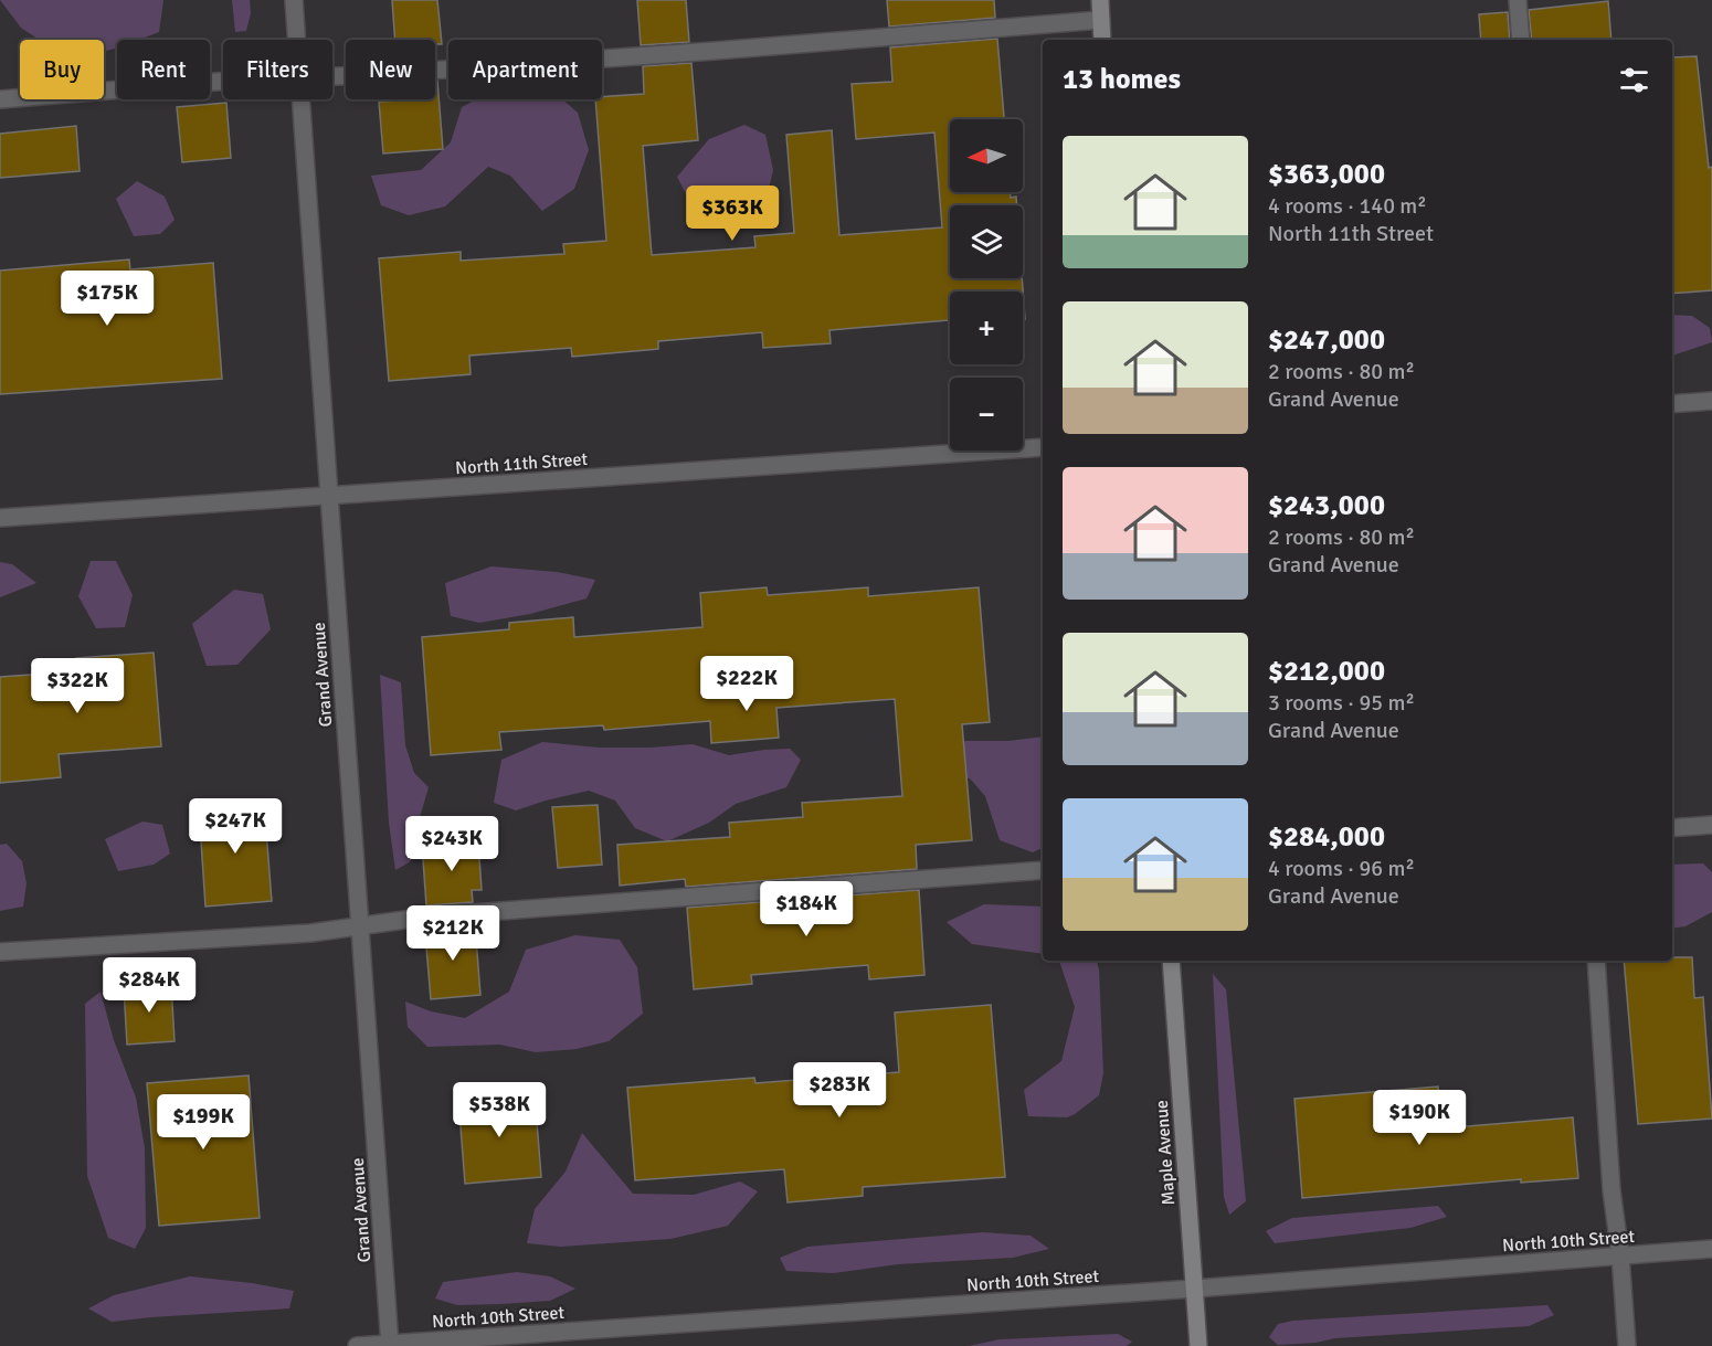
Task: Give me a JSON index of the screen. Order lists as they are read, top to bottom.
{
  "streets": {
    "main road": ["Maple Avenue"],
    "street": ["North 11th Street", "Grand Avenue", "North 10th Street"]
  },
  "crossings": [
    ["North 11th Street", "Grand Avenue"],
    ["Grand Avenue", "North 10th Street"],
    ["Maple Avenue", "North 10th Street"]
  ],
  "north": "left",
  "page": {
    "chip": [
      "Buy",
      "Rent",
      "Filters",
      "New",
      "Apartment"
    ],
    "heading": "13 homes",
    "map_buttons": ["+", "−"],
    "list": [
      {
        "name": "$363,000",
        "note": "4 rooms · 140 m² · North 11th Street"
      },
      {
        "name": "$247,000",
        "note": "2 rooms · 80 m² · Grand Avenue"
      },
      {
        "name": "$243,000",
        "note": "2 rooms · 80 m² · Grand Avenue"
      },
      {
        "name": "$212,000",
        "note": "3 rooms · 95 m² · Grand Avenue"
      },
      {
        "name": "$284,000",
        "note": "4 rooms · 96 m² · Grand Avenue"
      }
    ],
    "price": [
      "$363K",
      "$175K",
      "$222K",
      "$322K",
      "$247K",
      "$243K",
      "$184K",
      "$212K",
      "$284K",
      "$283K",
      "$538K",
      "$190K",
      "$199K"
    ]
  }
}
